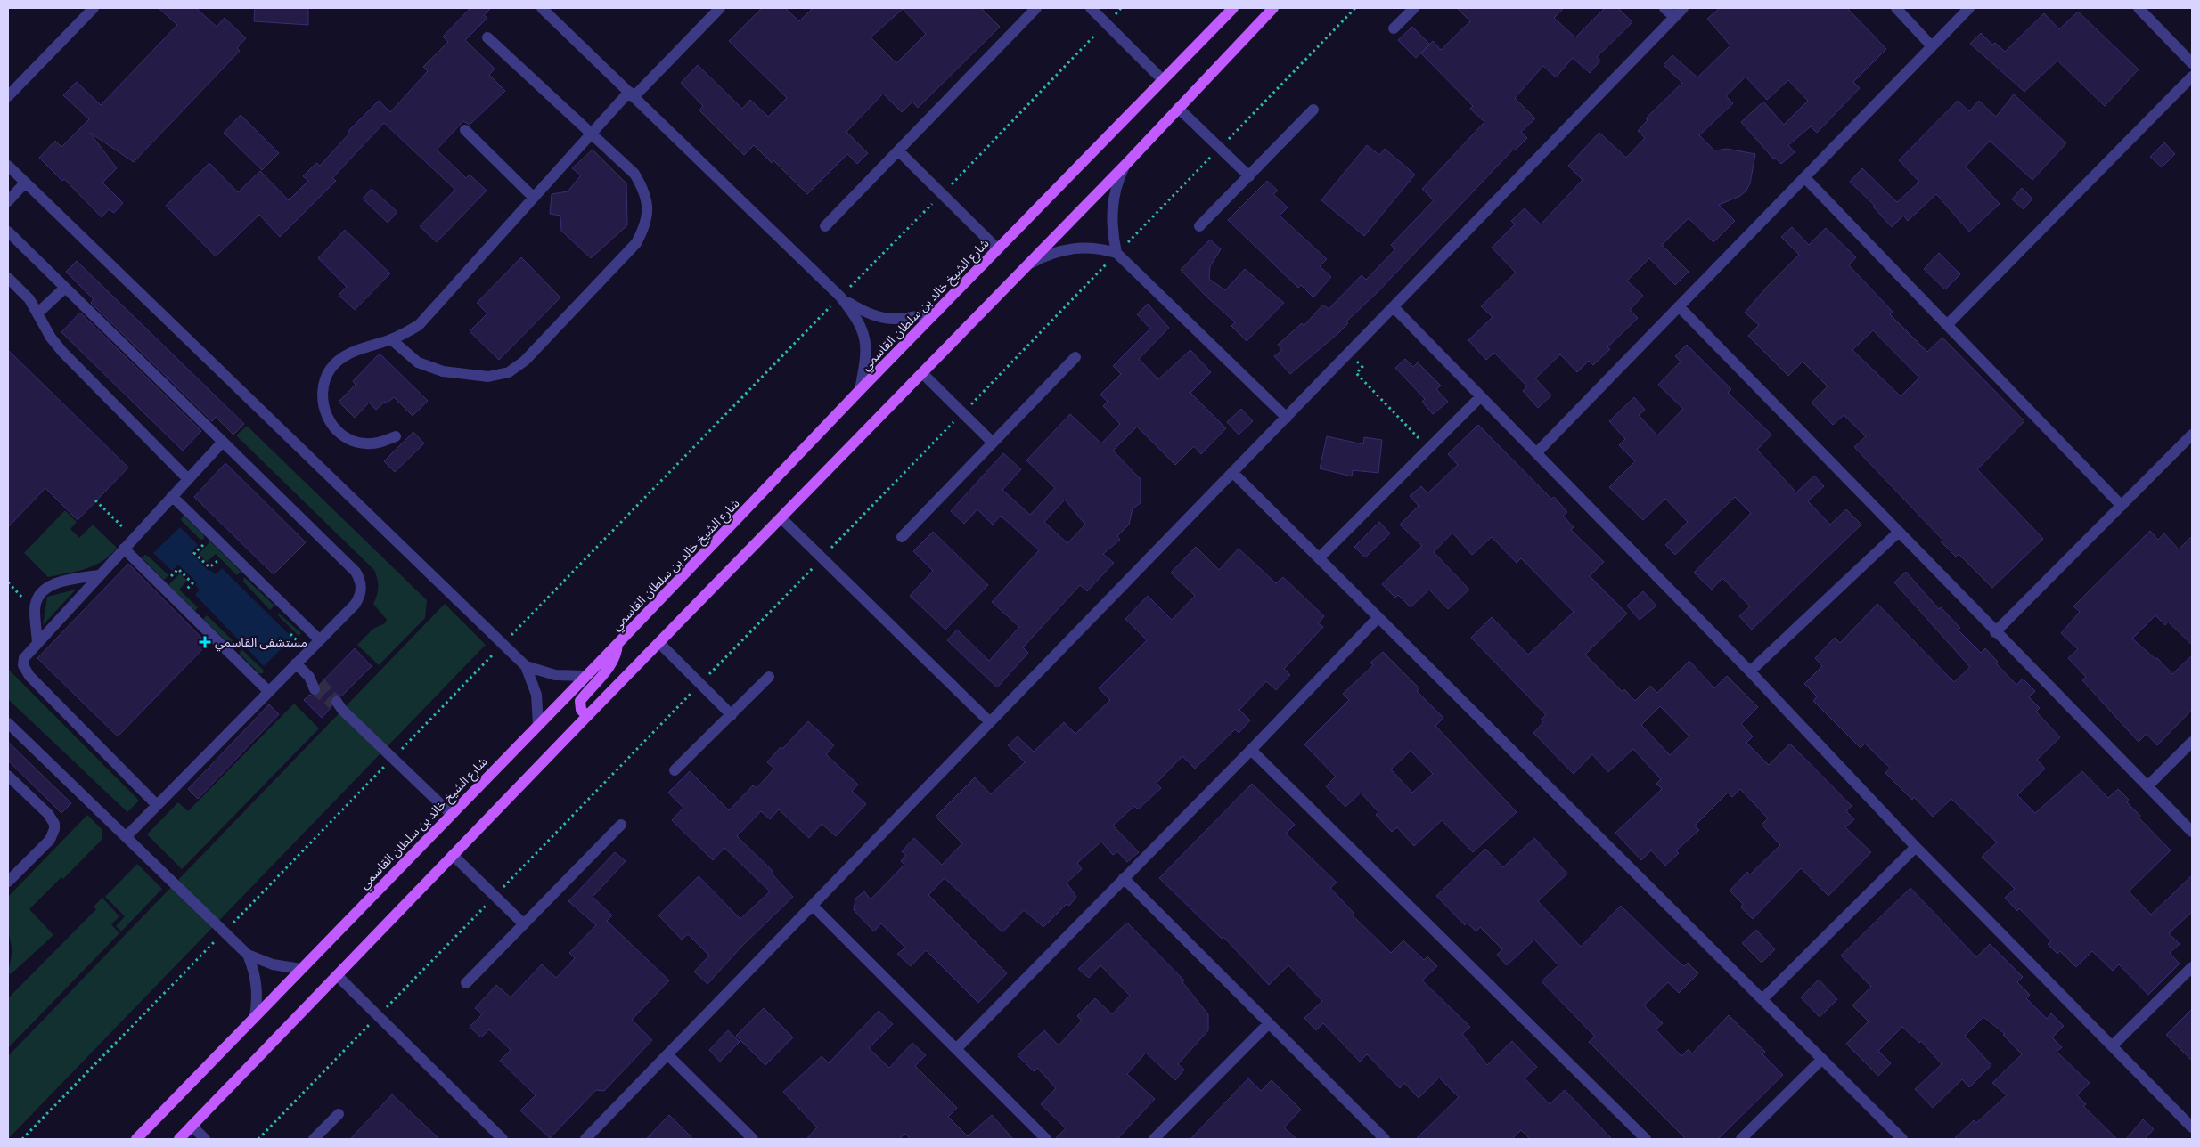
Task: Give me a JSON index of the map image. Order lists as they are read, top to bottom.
{
  "streets": {
    "main road": ["شارع الشيخ خالد بن سلطان القاسمي"]
  },
  "places": {
    "health": ["مستشفى القاسمي"]
  }
}
